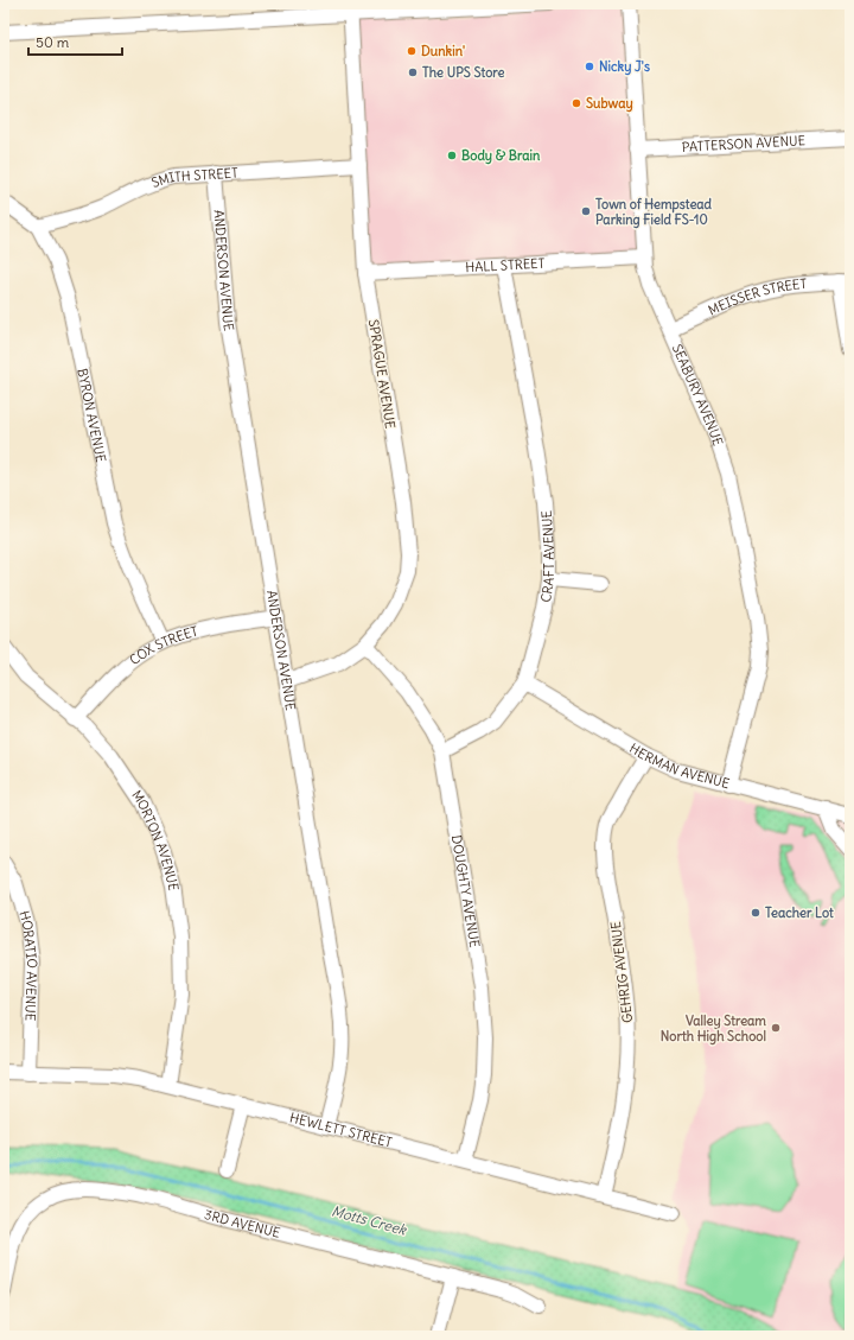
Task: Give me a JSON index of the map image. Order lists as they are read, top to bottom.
{
  "streets": {
    "street": [
      "PATTERSON AVENUE",
      "SMITH STREET",
      "HALL STREET",
      "ANDERSON AVENUE",
      "MEISSER STREET",
      "SPRAGUE AVENUE",
      "SEABURY AVENUE",
      "BYRON AVENUE",
      "CRAFT AVENUE",
      "COX STREET",
      "HERMAN AVENUE",
      "MORTON AVENUE",
      "DOUGHTY AVENUE",
      "HORATIO AVENUE",
      "GEHRIG AVENUE",
      "HEWLETT STREET",
      "3RD AVENUE"
    ]
  },
  "crossings": [
    ["PATTERSON AVENUE", "SEABURY AVENUE"],
    ["SMITH STREET", "ANDERSON AVENUE"],
    ["SMITH STREET", "SPRAGUE AVENUE"],
    ["SMITH STREET", "BYRON AVENUE"],
    ["HALL STREET", "SPRAGUE AVENUE"],
    ["HALL STREET", "SEABURY AVENUE"],
    ["HALL STREET", "CRAFT AVENUE"],
    ["ANDERSON AVENUE", "SPRAGUE AVENUE"],
    ["ANDERSON AVENUE", "COX STREET"],
    ["ANDERSON AVENUE", "HEWLETT STREET"],
    ["MEISSER STREET", "SEABURY AVENUE"],
    ["SPRAGUE AVENUE", "DOUGHTY AVENUE"],
    ["SEABURY AVENUE", "HERMAN AVENUE"],
    ["BYRON AVENUE", "COX STREET"],
    ["CRAFT AVENUE", "HERMAN AVENUE"],
    ["CRAFT AVENUE", "DOUGHTY AVENUE"],
    ["COX STREET", "MORTON AVENUE"],
    ["HERMAN AVENUE", "GEHRIG AVENUE"],
    ["MORTON AVENUE", "HEWLETT STREET"],
    ["DOUGHTY AVENUE", "HEWLETT STREET"],
    ["HORATIO AVENUE", "HEWLETT STREET"],
    ["GEHRIG AVENUE", "HEWLETT STREET"]
  ],
  "water": ["Motts Creek"],
  "places": [
    "Dunkin'",
    "Nicky J's",
    "The UPS Store",
    "Subway",
    "Body & Brain",
    "Town of Hempstead Parking Field FS-10",
    "Teacher Lot",
    "Valley Stream North High School"
  ],
  "scale_bar": "50 m"
}
